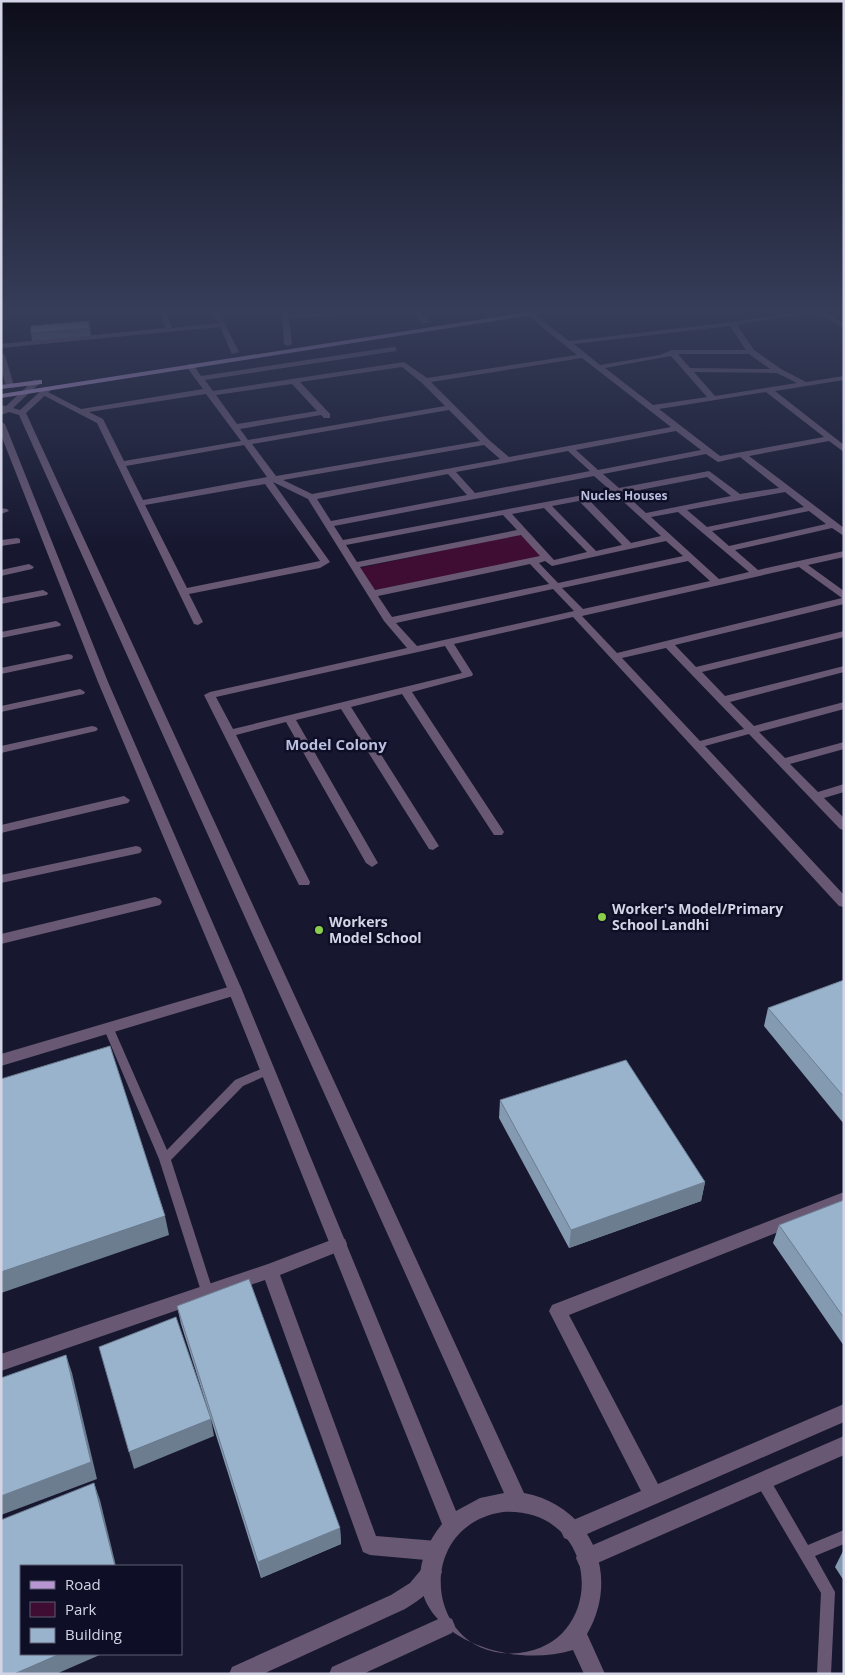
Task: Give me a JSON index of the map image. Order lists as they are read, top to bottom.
{
  "districts": ["Nucles Houses", "Model Colony"],
  "places": ["Worker's Model/Primary School Landhi", "Workers Model School"],
  "legend": ["Road", "Park", "Building"]
}
